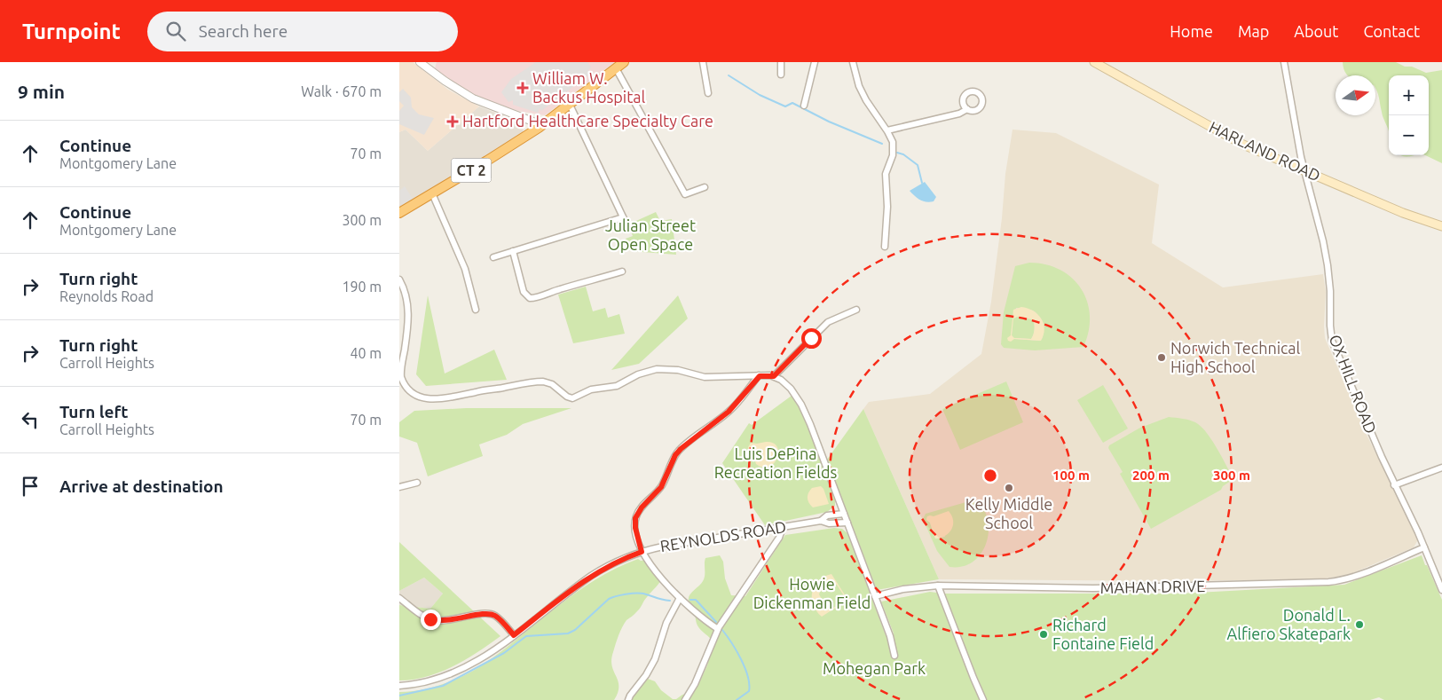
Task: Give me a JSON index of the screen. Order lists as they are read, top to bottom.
{
  "streets": {
    "highway": ["CT 2"],
    "main road": ["HARLAND ROAD"],
    "street": ["OX HILL ROAD", "REYNOLDS ROAD", "MAHAN DRIVE"]
  },
  "crossings": [
    ["HARLAND ROAD", "OX HILL ROAD"],
    ["OX HILL ROAD", "MAHAN DRIVE"]
  ],
  "parks": [
    "Julian Street Open Space",
    "Luis DePina Recreation Fields",
    "Howie Dickenman Field",
    "Mohegan Park"
  ],
  "places": {
    "health": ["William W. Backus Hospital", "Hartford HealthCare Specialty Care"],
    "other": [
      "Norwich Technical High School",
      "Kelly Middle School",
      "Donald L. Alfiero Skatepark",
      "Richard Fontaine Field"
    ]
  },
  "north": "right",
  "page": {
    "header": "Turnpoint",
    "search": "Search here",
    "nav": [
      "Home",
      "Map",
      "About",
      "Contact"
    ],
    "heading": ["9 min", "Walk · 670 m"],
    "map_buttons": ["+", "−"],
    "list": [
      ["Continue", "Montgomery Lane", "70 m"],
      ["Continue", "Montgomery Lane", "300 m"],
      ["Turn right", "Reynolds Road", "190 m"],
      ["Turn right", "Carroll Heights", "40 m"],
      ["Turn left", "Carroll Heights", "70 m"],
      "Arrive at destination"
    ]
  },
  "rings": ["100 m", "200 m", "300 m"]
}
